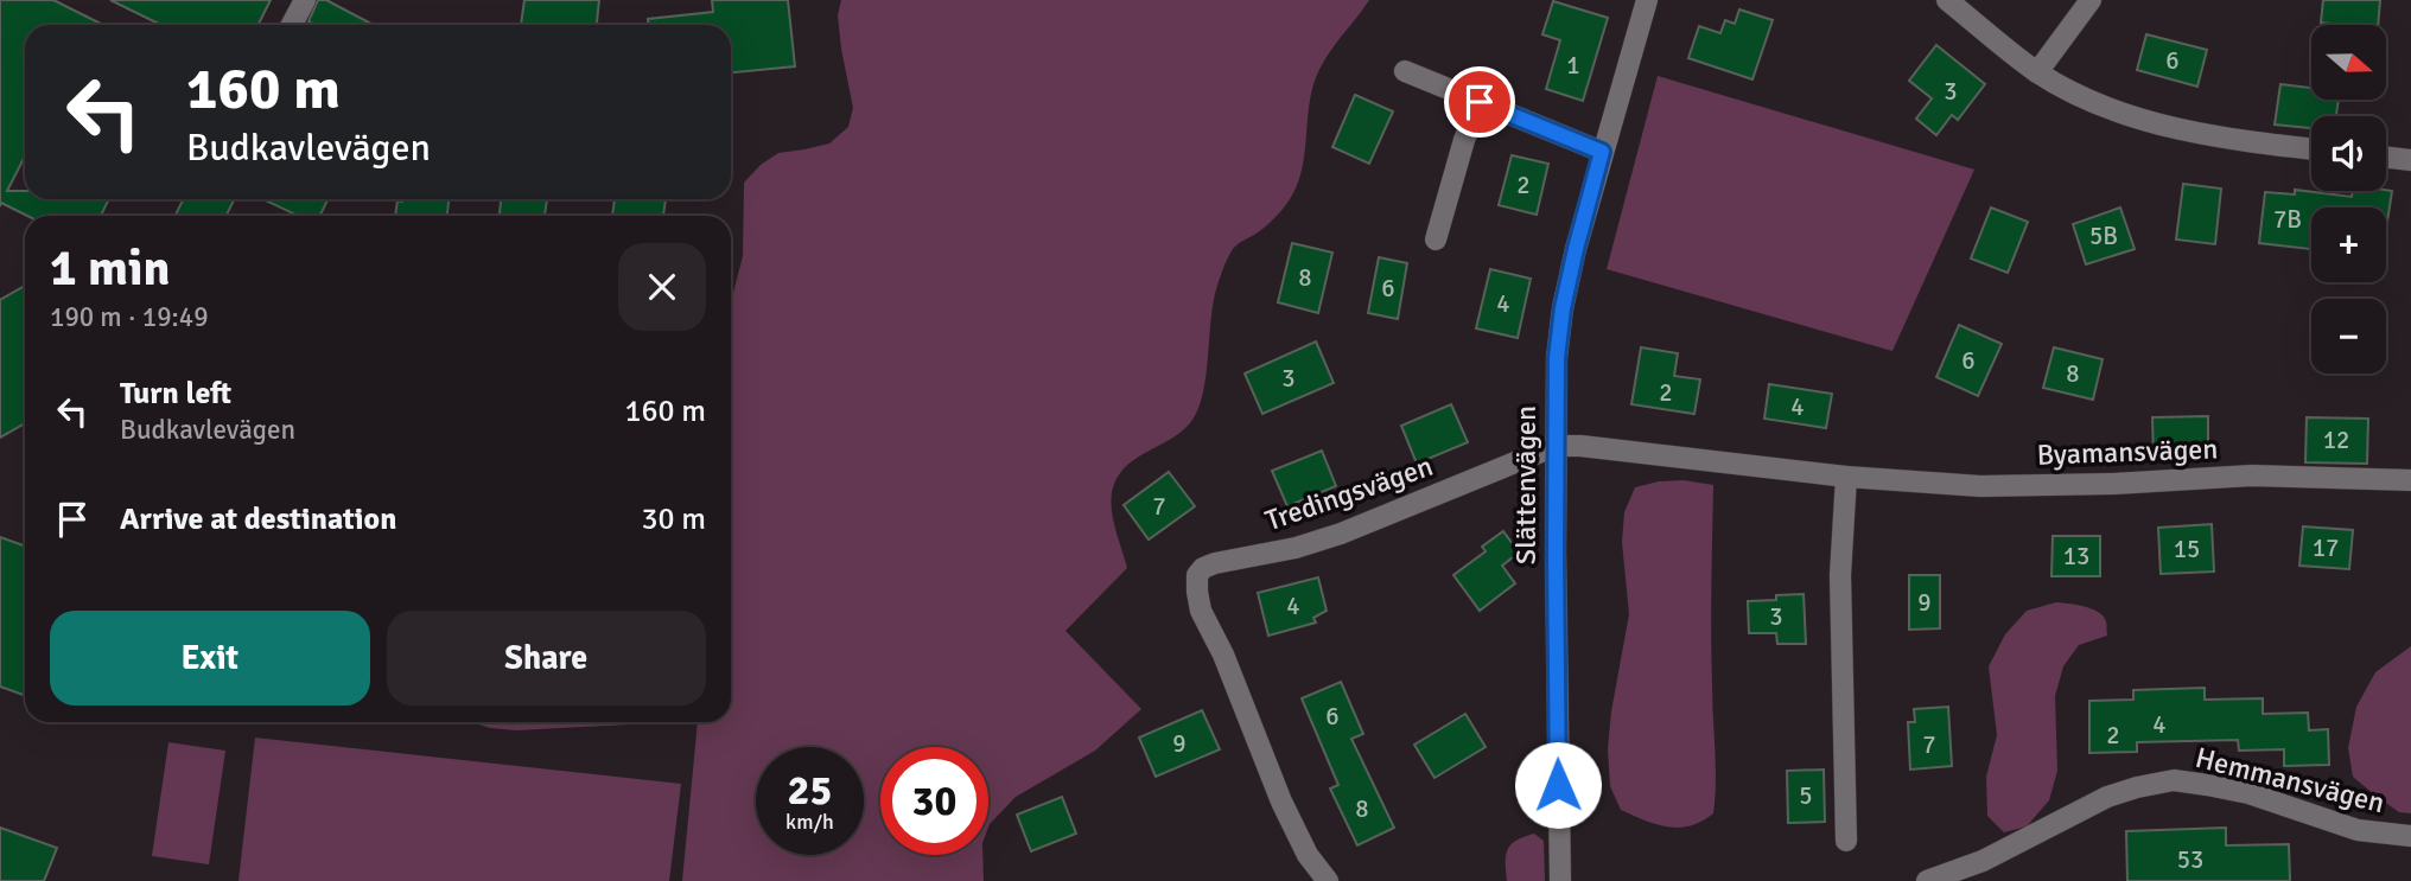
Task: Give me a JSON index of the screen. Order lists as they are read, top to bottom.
{
  "streets": {
    "street": [
      "Byamansvägen",
      "Slättenvägen",
      "Tredingsvägen",
      "Hemmansvägen"
    ]
  },
  "crossings": [
    ["Byamansvägen", "Slättenvägen"],
    ["Byamansvägen", "Tredingsvägen"],
    ["Slättenvägen", "Tredingsvägen"]
  ],
  "house_numbers": [
    "6",
    "1",
    "3",
    "2",
    "7B",
    "5B",
    "8",
    "6",
    "4",
    "6",
    "8",
    "3",
    "2",
    "4",
    "12",
    "7",
    "17",
    "15",
    "13",
    "9",
    "4",
    "3",
    "6",
    "4",
    "2",
    "9",
    "7",
    "5",
    "8",
    "53"
  ],
  "north": "right",
  "page": {
    "map_buttons": ["+", "−"],
    "turn": ["160 m", "Budkavlevägen"],
    "heading": ["1 min", "190 m · 19:49"],
    "list": [
      {
        "name": "Turn left",
        "note": "Budkavlevägen",
        "value": "160 m"
      },
      {
        "name": "Arrive at destination",
        "value": "30 m"
      }
    ],
    "buttons": ["Exit", "Share"],
    "speed": "25 km/h",
    "limit": "30"
  }
}
